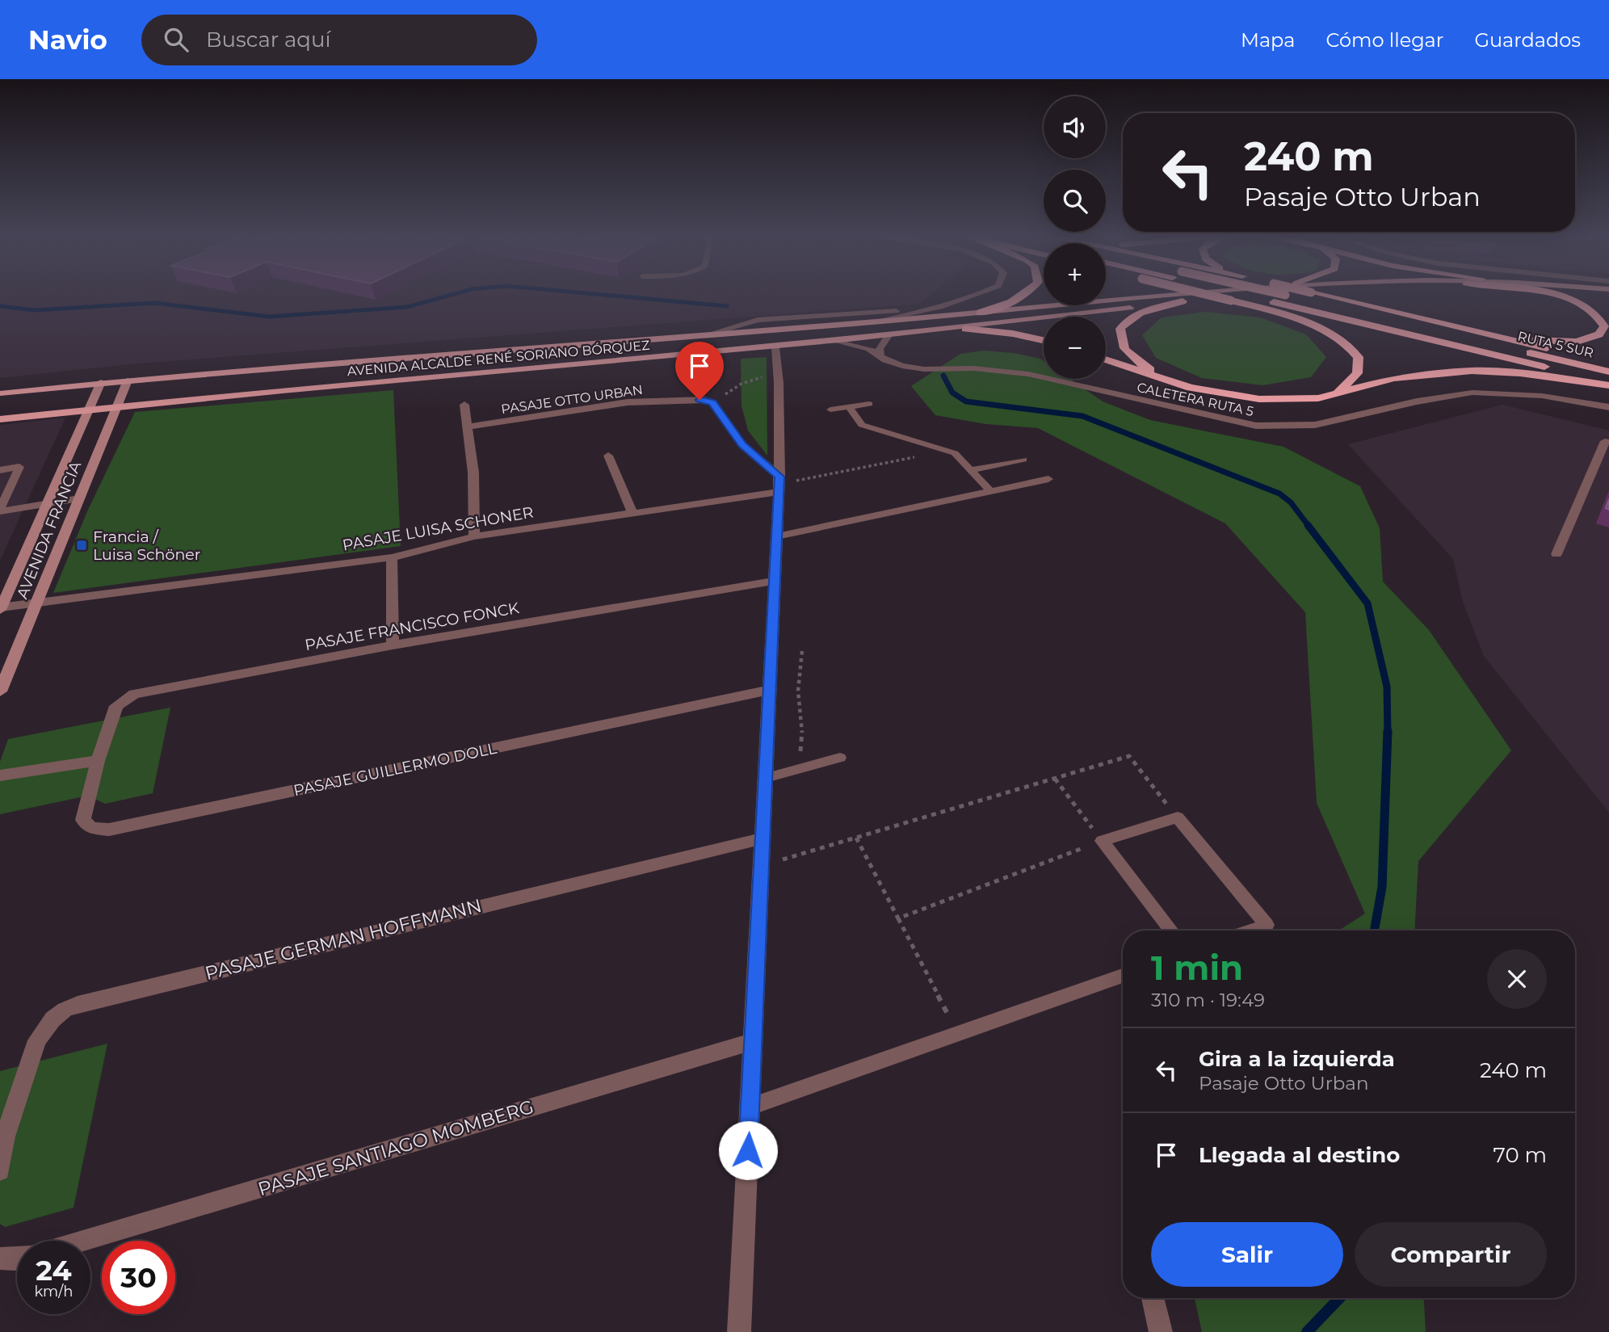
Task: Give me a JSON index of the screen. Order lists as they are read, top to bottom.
{
  "streets": {
    "highway": ["RUTA 5 SUR"],
    "main road": ["AVENIDA ALCALDE RENÉ SORIANO BÓRQUEZ", "AVENIDA FRANCIA"],
    "street": [
      "PASAJE OTTO URBAN",
      "CALETERA RUTA 5",
      "PASAJE LUISA SCHONER",
      "PASAJE FRANCISCO FONCK",
      "PASAJE GUILLERMO DOLL",
      "PASAJE GERMAN HOFFMANN",
      "PASAJE SANTIAGO MOMBERG"
    ]
  },
  "crossings": [
    ["AVENIDA ALCALDE RENÉ SORIANO BÓRQUEZ", "CALETERA RUTA 5"],
    ["AVENIDA ALCALDE RENÉ SORIANO BÓRQUEZ", "AVENIDA FRANCIA"],
    ["PASAJE LUISA SCHONER", "AVENIDA FRANCIA"],
    ["PASAJE FRANCISCO FONCK", "PASAJE GUILLERMO DOLL"]
  ],
  "places": {
    "transit": ["Francia / Luisa Schöner"]
  },
  "page": {
    "header": "Navio",
    "search": "Buscar aquí",
    "nav": ["Mapa", "Cómo llegar", "Guardados"],
    "map_buttons": ["+", "−"],
    "turn": ["240 m", "Pasaje Otto Urban"],
    "heading": ["1 min", "310 m · 19:49"],
    "list": [
      {
        "name": "Gira a la izquierda",
        "note": "Pasaje Otto Urban",
        "value": "240 m"
      },
      {
        "name": "Llegada al destino",
        "value": "70 m"
      }
    ],
    "buttons": ["Salir", "Compartir"],
    "speed": "24 km/h",
    "limit": "30"
  }
}
